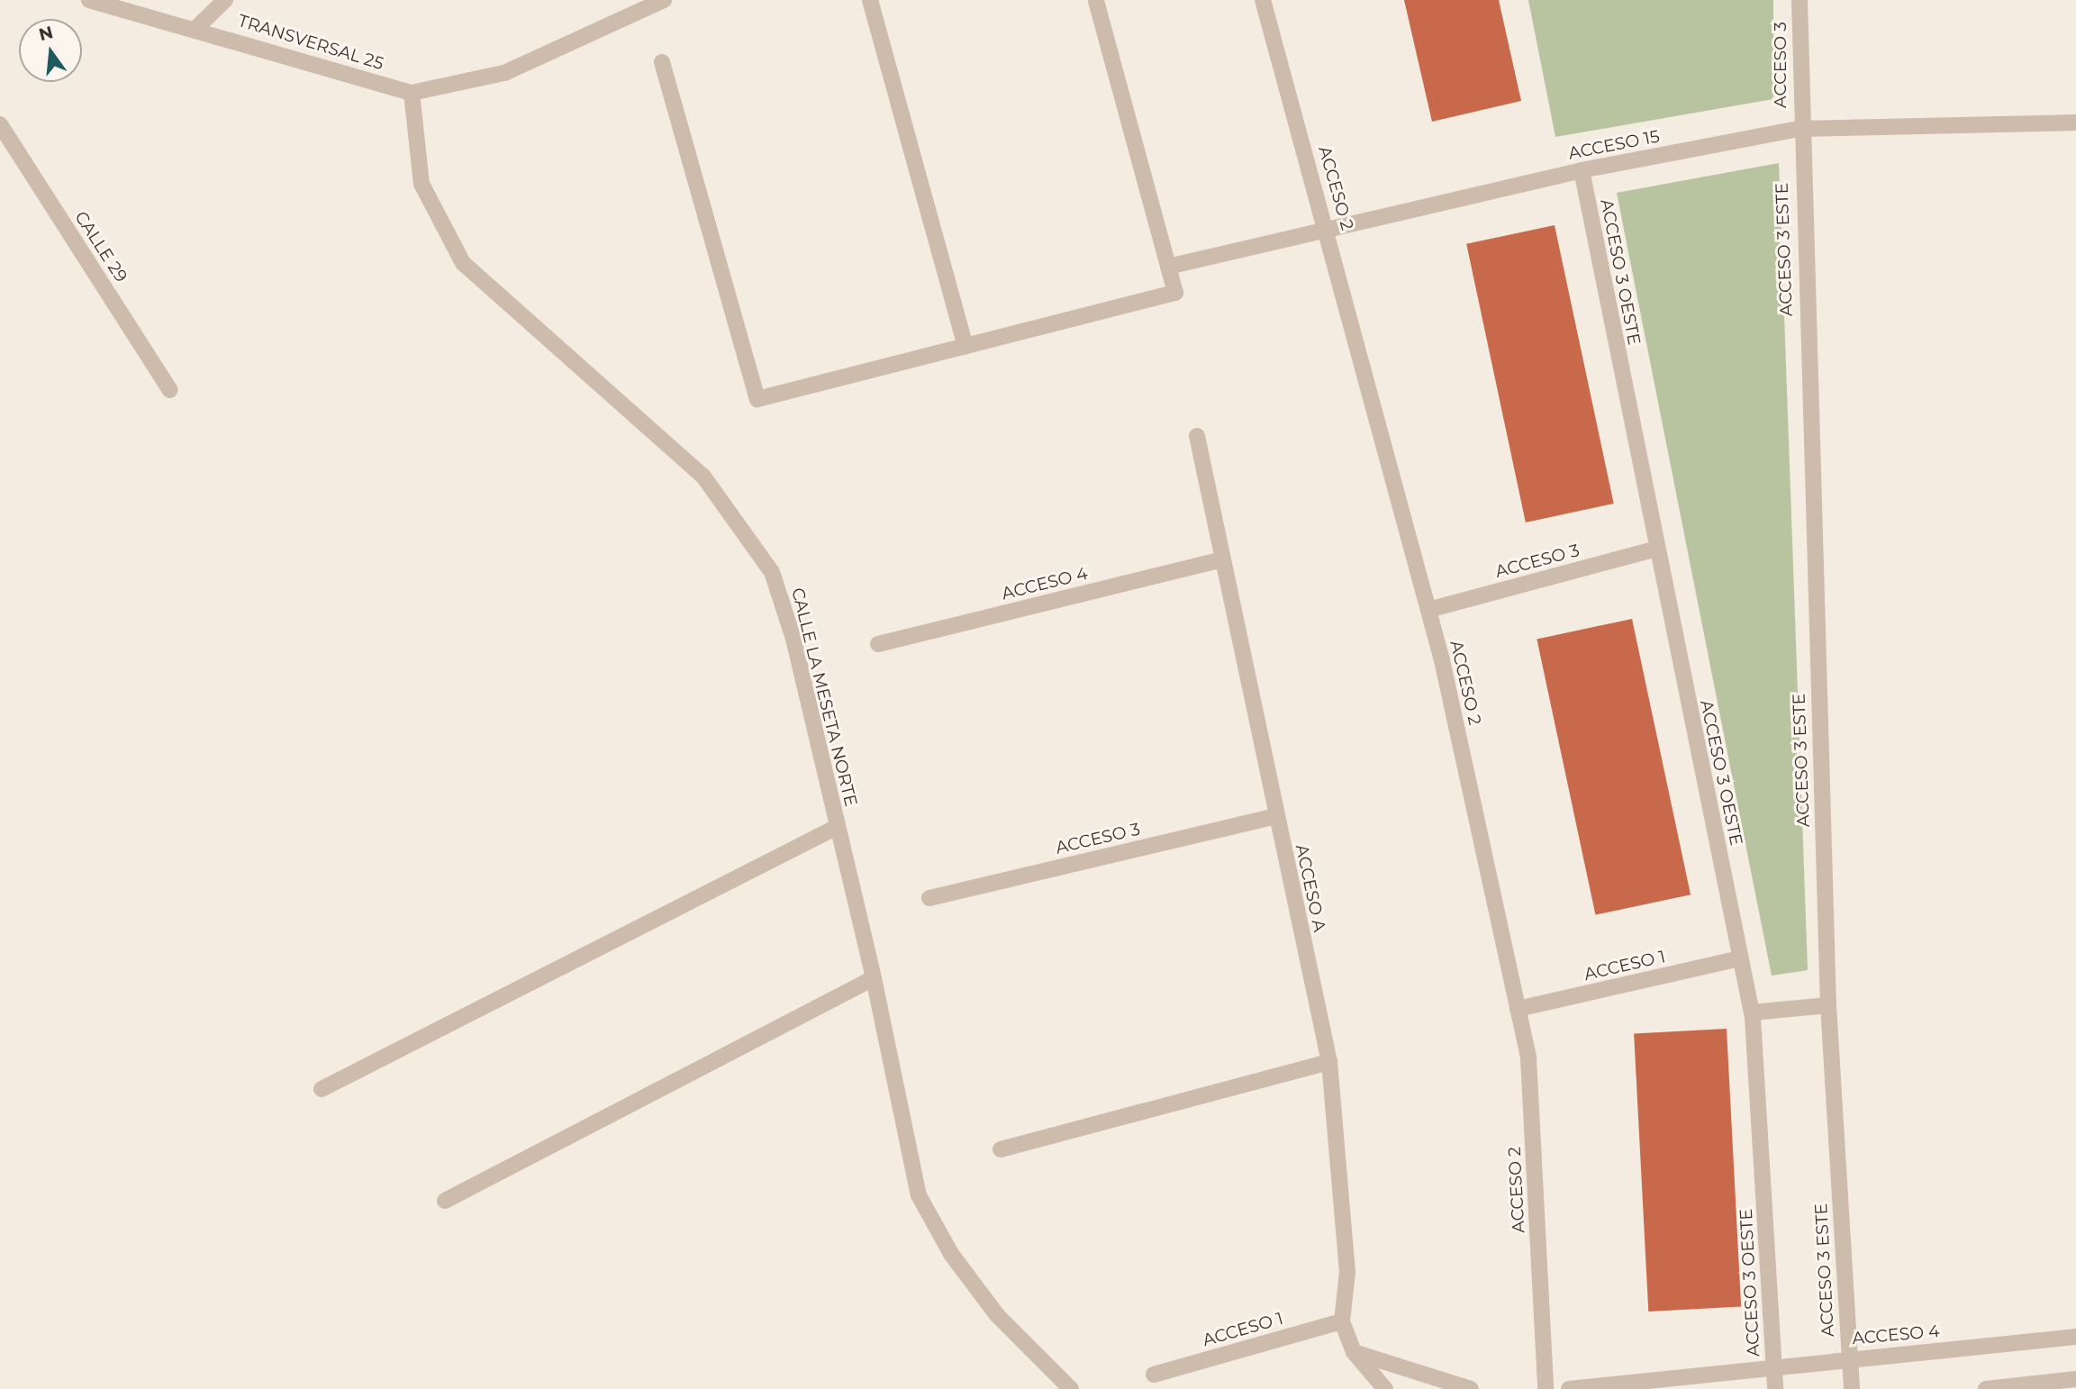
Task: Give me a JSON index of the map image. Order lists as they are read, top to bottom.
{
  "streets": {
    "street": [
      "TRANSVERSAL 25",
      "ACCESO 3",
      "ACCESO 15",
      "ACCESO 2",
      "CALLE 29",
      "ACCESO 3 ESTE",
      "ACCESO 3 OESTE",
      "ACCESO 4",
      "CALLE LA MESETA NORTE",
      "ACCESO A",
      "ACCESO 1"
    ]
  },
  "crossings": [
    ["TRANSVERSAL 25", "CALLE LA MESETA NORTE"],
    ["ACCESO 3", "ACCESO 15"],
    ["ACCESO 3", "ACCESO 2"],
    ["ACCESO 3", "ACCESO 3 ESTE"],
    ["ACCESO 3", "ACCESO 3 OESTE"],
    ["ACCESO 3", "ACCESO A"],
    ["ACCESO 15", "ACCESO 2"],
    ["ACCESO 15", "ACCESO 3 ESTE"],
    ["ACCESO 15", "ACCESO 3 OESTE"],
    ["ACCESO 2", "ACCESO 1"],
    ["ACCESO 3 ESTE", "ACCESO 4"],
    ["ACCESO 3 OESTE", "ACCESO 4"],
    ["ACCESO 3 OESTE", "ACCESO 1"],
    ["ACCESO 4", "ACCESO A"],
    ["ACCESO A", "ACCESO 1"]
  ],
  "north": "top"
}
